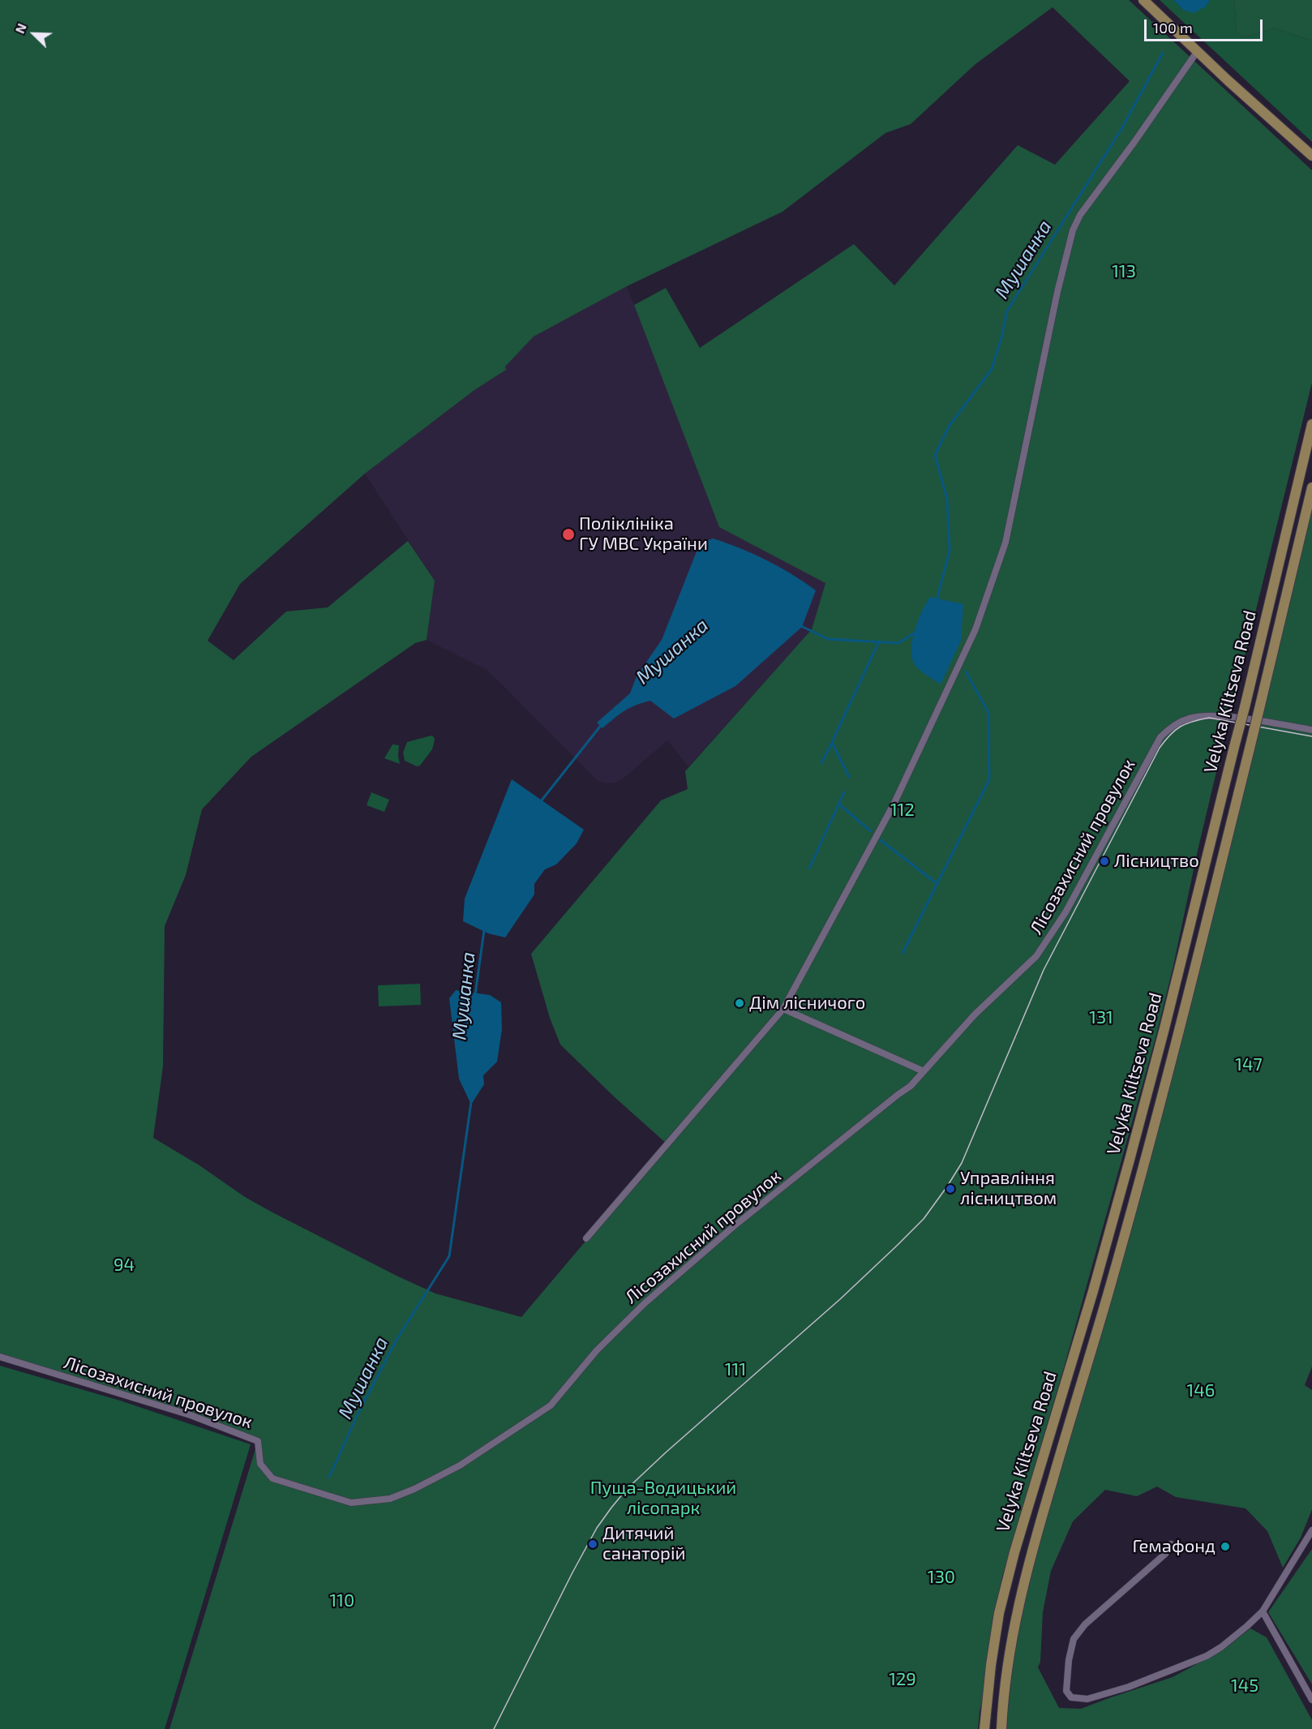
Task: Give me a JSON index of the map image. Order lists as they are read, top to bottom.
{
  "streets": {
    "main road": ["Velyka Kiltseva Road"],
    "street": ["Лісозахисний провулок"]
  },
  "water": ["Мушанка"],
  "parks": [
    "113",
    "112",
    "131",
    "147",
    "94",
    "111",
    "146",
    "Пуща-Водицький лісопарк",
    "130",
    "110",
    "129",
    "145"
  ],
  "places": [
    "Поліклініка ГУ МВС України",
    "Лісництво",
    "Дім лісничого",
    "Управління лісництвом",
    "Дитячий санаторій",
    "Гемафонд"
  ],
  "scale_bar": "100 m",
  "north": "top left"
}
